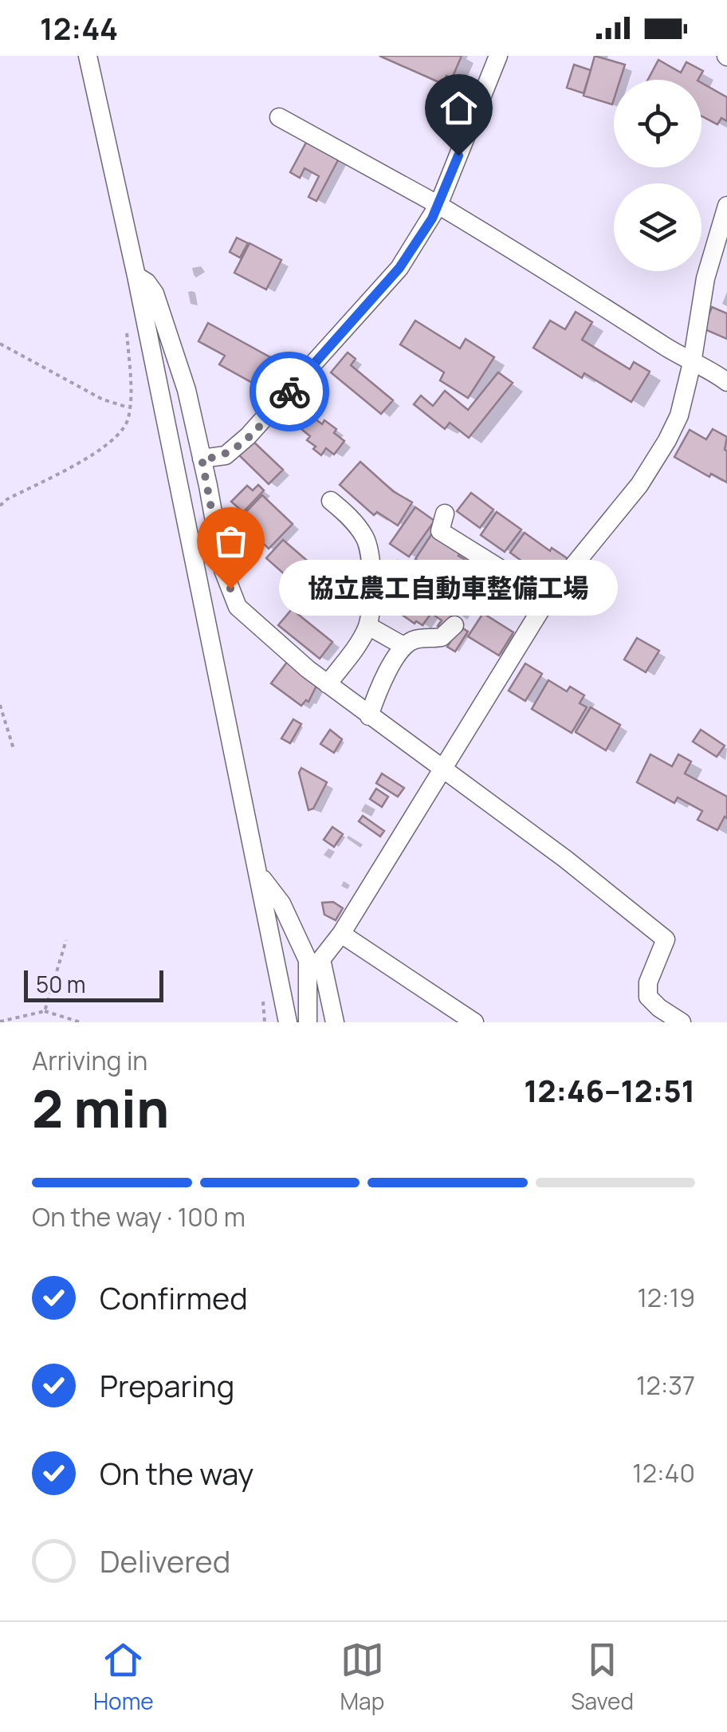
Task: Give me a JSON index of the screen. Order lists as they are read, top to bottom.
{
  "places": ["協立農工自動車整備工場"],
  "scale_bar": "50 m",
  "page": {
    "status": "12:44",
    "bubble": "協立農工自動車整備工場",
    "scale": "50 m",
    "heading": ["2 min", "Arriving in", "12:46–12:51"],
    "bar": "On the way · 100 m",
    "list": [
      ["Confirmed", "12:19"],
      ["Preparing", "12:37"],
      ["On the way", "12:40"],
      "Delivered"
    ],
    "tabs": ["Home", "Map", "Saved"]
  }
}
